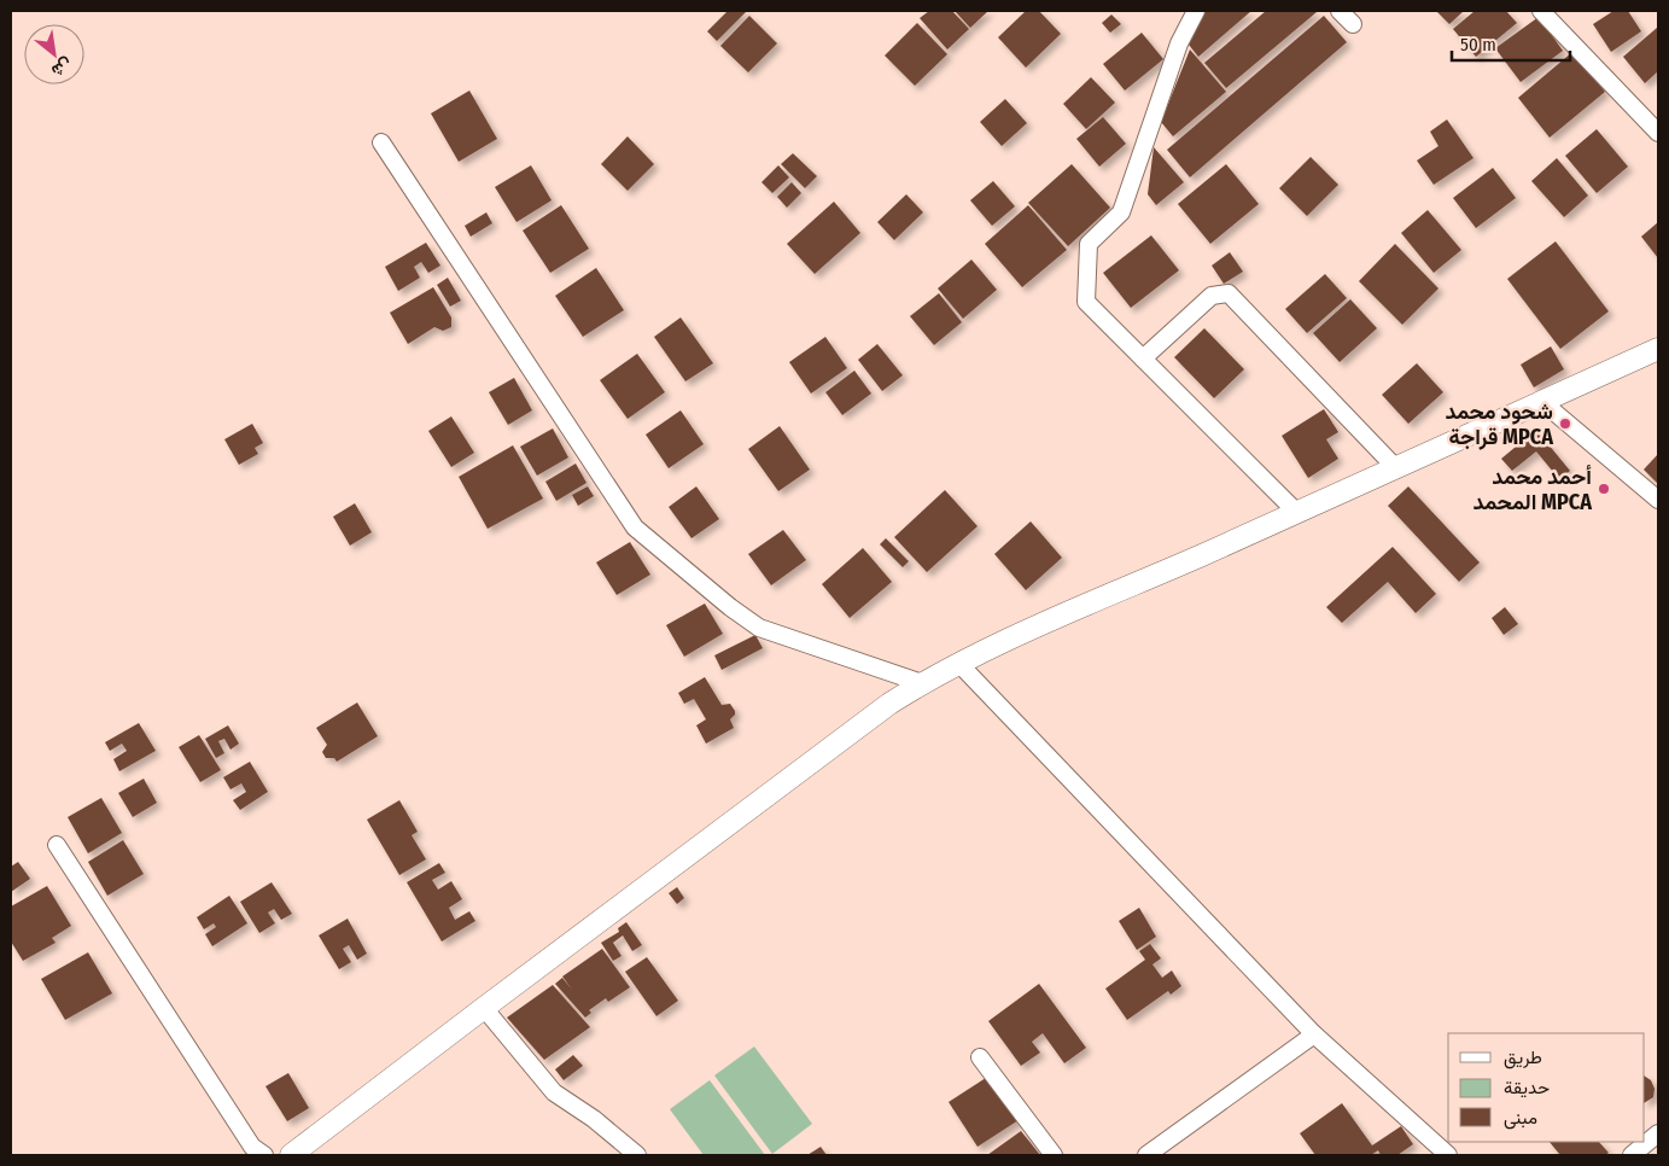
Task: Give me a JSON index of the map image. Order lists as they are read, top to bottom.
{
  "places": ["شحود محمد قراجة MPCA", "أحمد محمد المحمد MPCA"],
  "legend": ["طريق", "حديقة", "مبنى"],
  "scale_bar": "50 m",
  "north": "bottom right"
}
